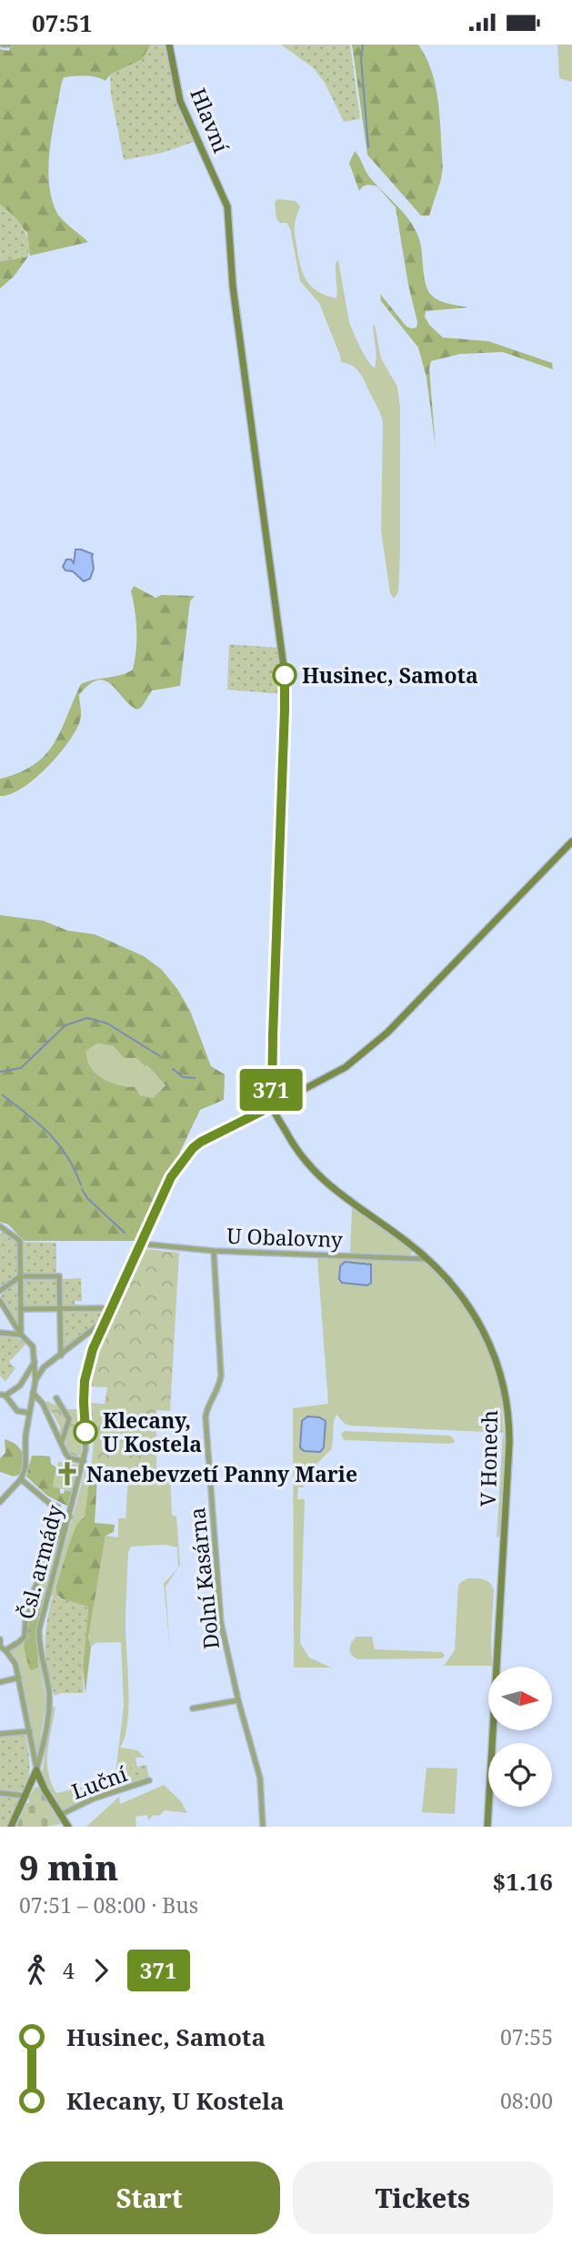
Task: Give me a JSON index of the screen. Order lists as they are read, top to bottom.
{
  "streets": {
    "street": [
      "Hlavní",
      "U Obalovny",
      "V Honech",
      "Čsl. armády",
      "Dolní Kasárna",
      "Luční"
    ]
  },
  "crossings": [
    ["Hlavní", "V Honech"],
    ["Hlavní", "Čsl. armády"],
    ["U Obalovny", "V Honech"],
    ["U Obalovny", "Čsl. armády"],
    ["U Obalovny", "Dolní Kasárna"],
    ["V Honech", "Čsl. armády"]
  ],
  "places": {
    "other": ["Husinec, Samota", "Klecany, U Kostela"],
    "church": ["Nanebevzetí Panny Marie"]
  },
  "lines": ["bus line 371"],
  "north": "right",
  "page": {
    "status": "07:51",
    "on_map": "371",
    "heading": ["9 min", "07:51 – 08:00 · Bus", "$1.16"],
    "legs": ["4", "371"],
    "list": [
      {
        "name": "Husinec, Samota",
        "value": "07:55"
      },
      {
        "name": "Klecany, U Kostela",
        "value": "08:00"
      }
    ],
    "buttons": ["Start", "Tickets"]
  }
}
